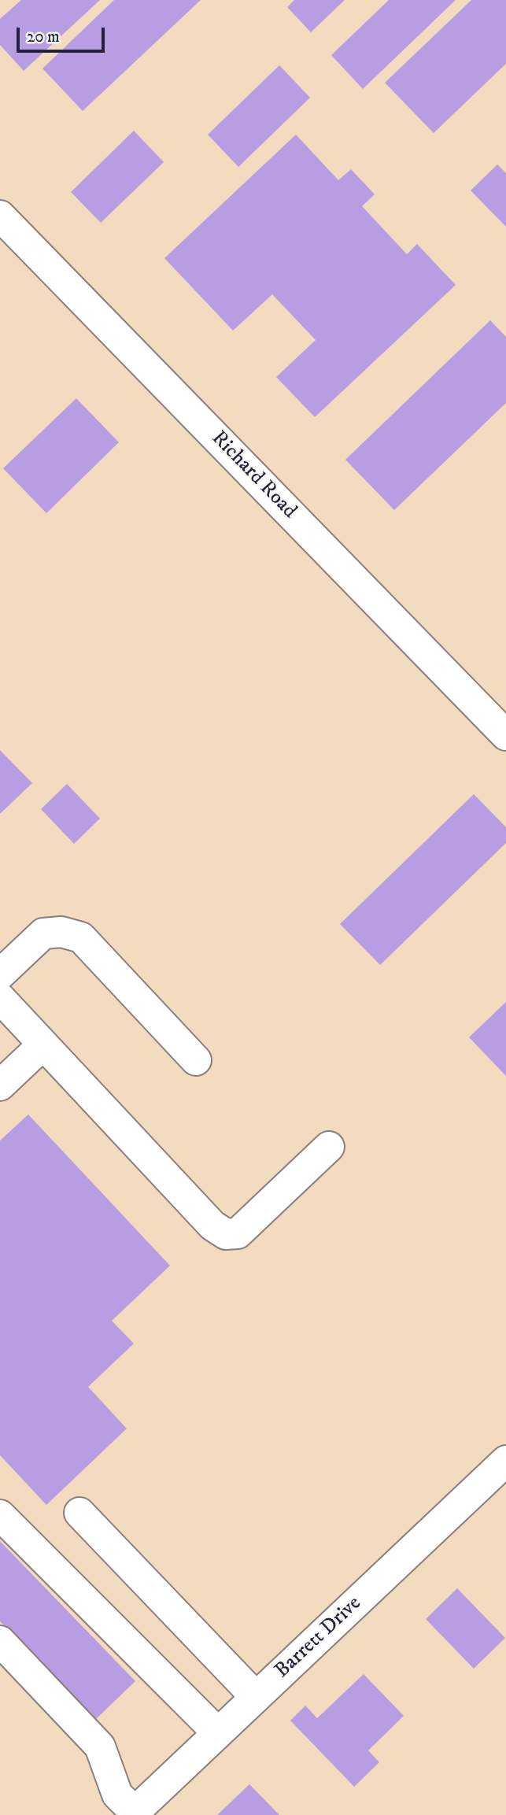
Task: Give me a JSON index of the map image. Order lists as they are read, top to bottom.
{
  "streets": {
    "street": ["Richard Road", "Barrett Drive"]
  },
  "scale_bar": "20 m"
}
